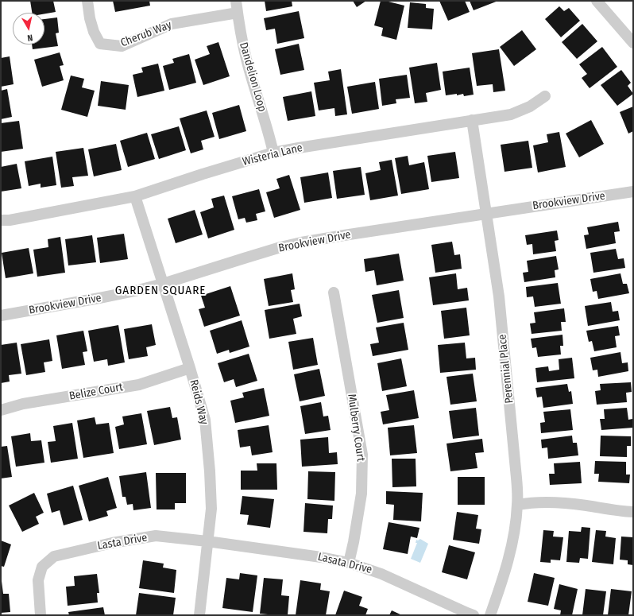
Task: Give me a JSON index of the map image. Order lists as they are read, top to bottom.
{
  "streets": {
    "street": [
      "Cherub Way",
      "Dandelion Loop",
      "Wisteria Lane",
      "Brookview Drive",
      "Perennial Place",
      "Belize Court",
      "Reids Way",
      "Mulberry Court",
      "Lasta Drive",
      "Lasata Drive"
    ]
  },
  "crossings": [
    ["Cherub Way", "Dandelion Loop"],
    ["Dandelion Loop", "Wisteria Lane"],
    ["Wisteria Lane", "Perennial Place"],
    ["Wisteria Lane", "Reids Way"],
    ["Brookview Drive", "Perennial Place"],
    ["Brookview Drive", "Reids Way"],
    ["Belize Court", "Reids Way"],
    ["Reids Way", "Lasta Drive"],
    ["Reids Way", "Lasata Drive"],
    ["Mulberry Court", "Lasata Drive"],
    ["Lasta Drive", "Lasata Drive"]
  ],
  "districts": ["GARDEN SQUARE"],
  "north": "bottom"
}
